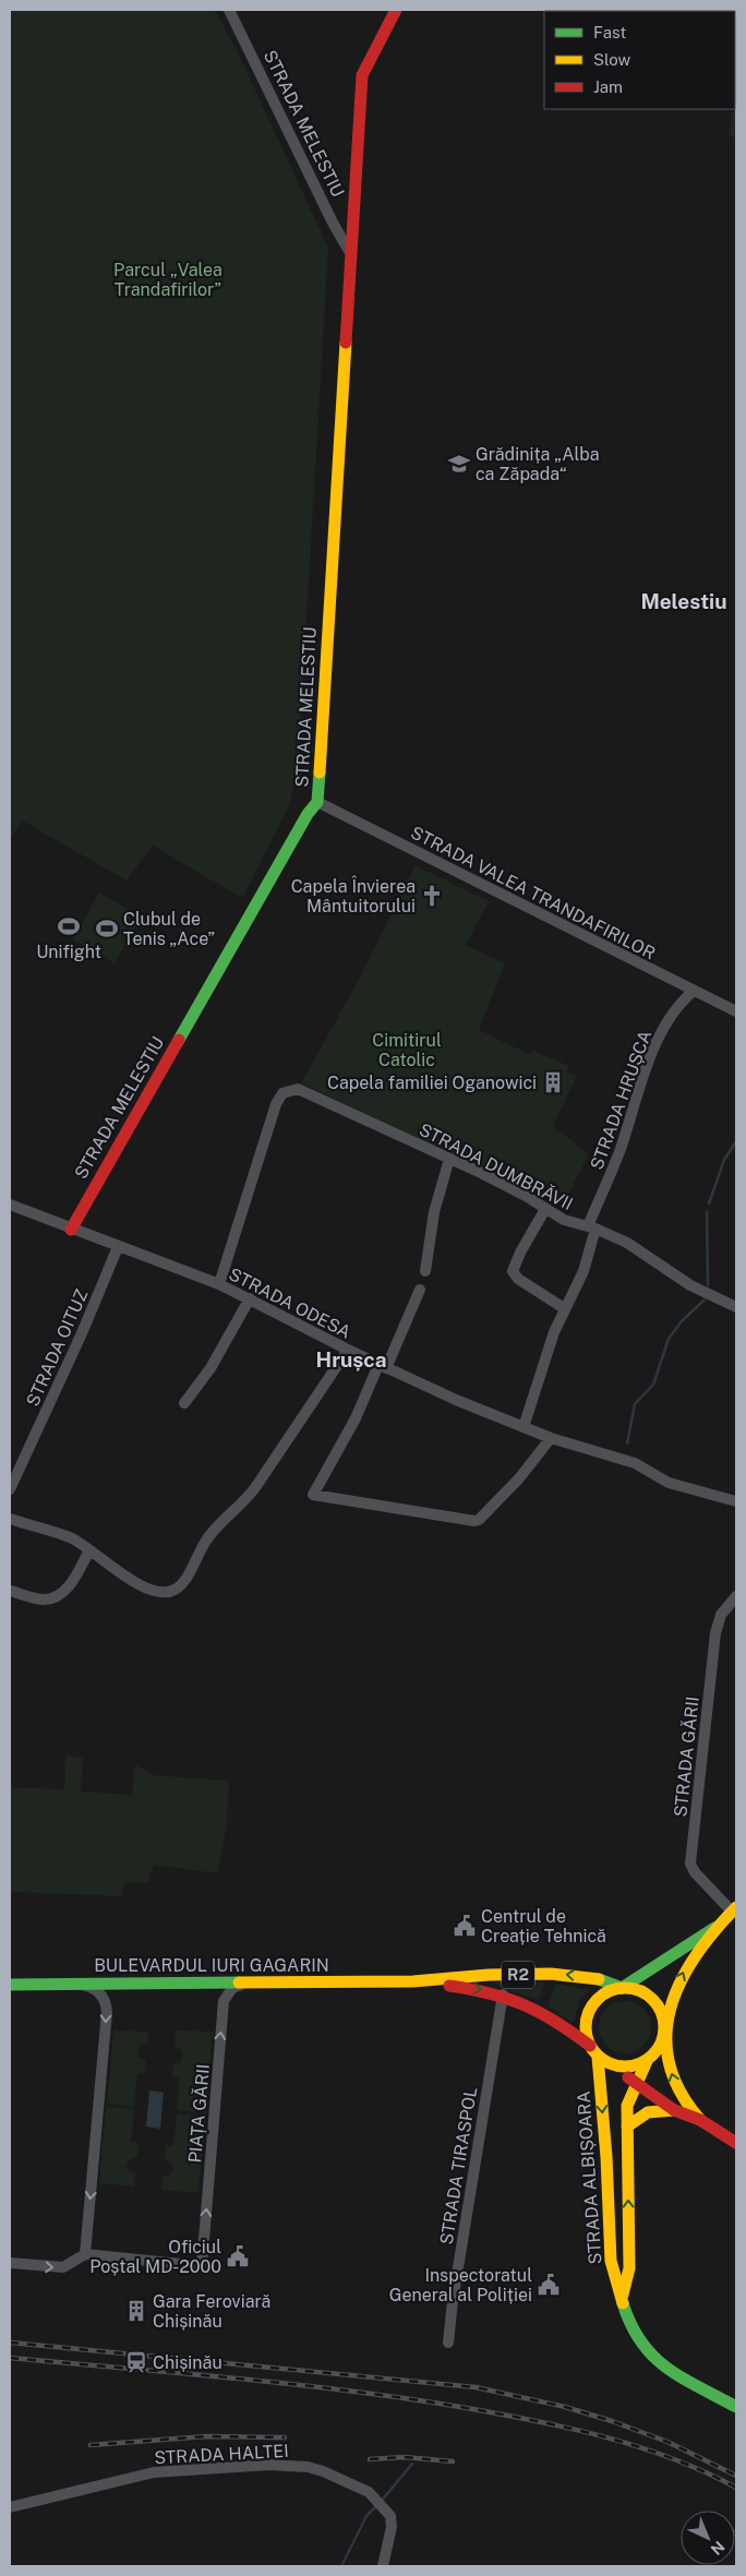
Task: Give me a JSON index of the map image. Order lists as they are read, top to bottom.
{
  "streets": {
    "main road": [
      "STRADA MELESTIU",
      "BULEVARDUL IURI GAGARIN",
      "R2",
      "STRADA ALBIȘOARA"
    ],
    "street": [
      "STRADA VALEA TRANDAFIRILOR",
      "STRADA HRUȘCA",
      "STRADA DUMBRĂVII",
      "STRADA ODESA",
      "STRADA OITUZ",
      "STRADA GĂRII",
      "PIAȚA GĂRII",
      "STRADA TIRASPOL",
      "STRADA HALTEI"
    ]
  },
  "crossings": [
    ["STRADA MELESTIU", "STRADA VALEA TRANDAFIRILOR"],
    ["STRADA MELESTIU", "STRADA ODESA"],
    ["STRADA VALEA TRANDAFIRILOR", "STRADA HRUȘCA"],
    ["STRADA HRUȘCA", "STRADA DUMBRĂVII"],
    ["STRADA HRUȘCA", "STRADA ODESA"],
    ["STRADA DUMBRĂVII", "STRADA ODESA"],
    ["STRADA ODESA", "STRADA OITUZ"],
    ["BULEVARDUL IURI GAGARIN", "PIAȚA GĂRII"],
    ["BULEVARDUL IURI GAGARIN", "STRADA TIRASPOL"],
    ["BULEVARDUL IURI GAGARIN", "STRADA ALBIȘOARA"]
  ],
  "districts": ["Melestiu", "Hrușca"],
  "parks": ["Parcul „Valea Trandafirilor”", "Cimitirul Catolic"],
  "places": {
    "school or university": ["Grădinița „Alba ca Zăpada“"],
    "church": ["Capela Învierea Mântuitorului"],
    "sports": ["Unifight", "Clubul de Tenis „Ace”"],
    "building": ["Capela familiei Oganowici", "Gara Feroviară Chișinău"],
    "public building": ["Centrul de Creație Tehnică", "Oficiul Poștal MD-2000", "Inspectoratul General al Poliției"],
    "station": ["Chișinău"]
  },
  "legend": ["Fast", "Slow", "Jam"],
  "north": "bottom right"
}
